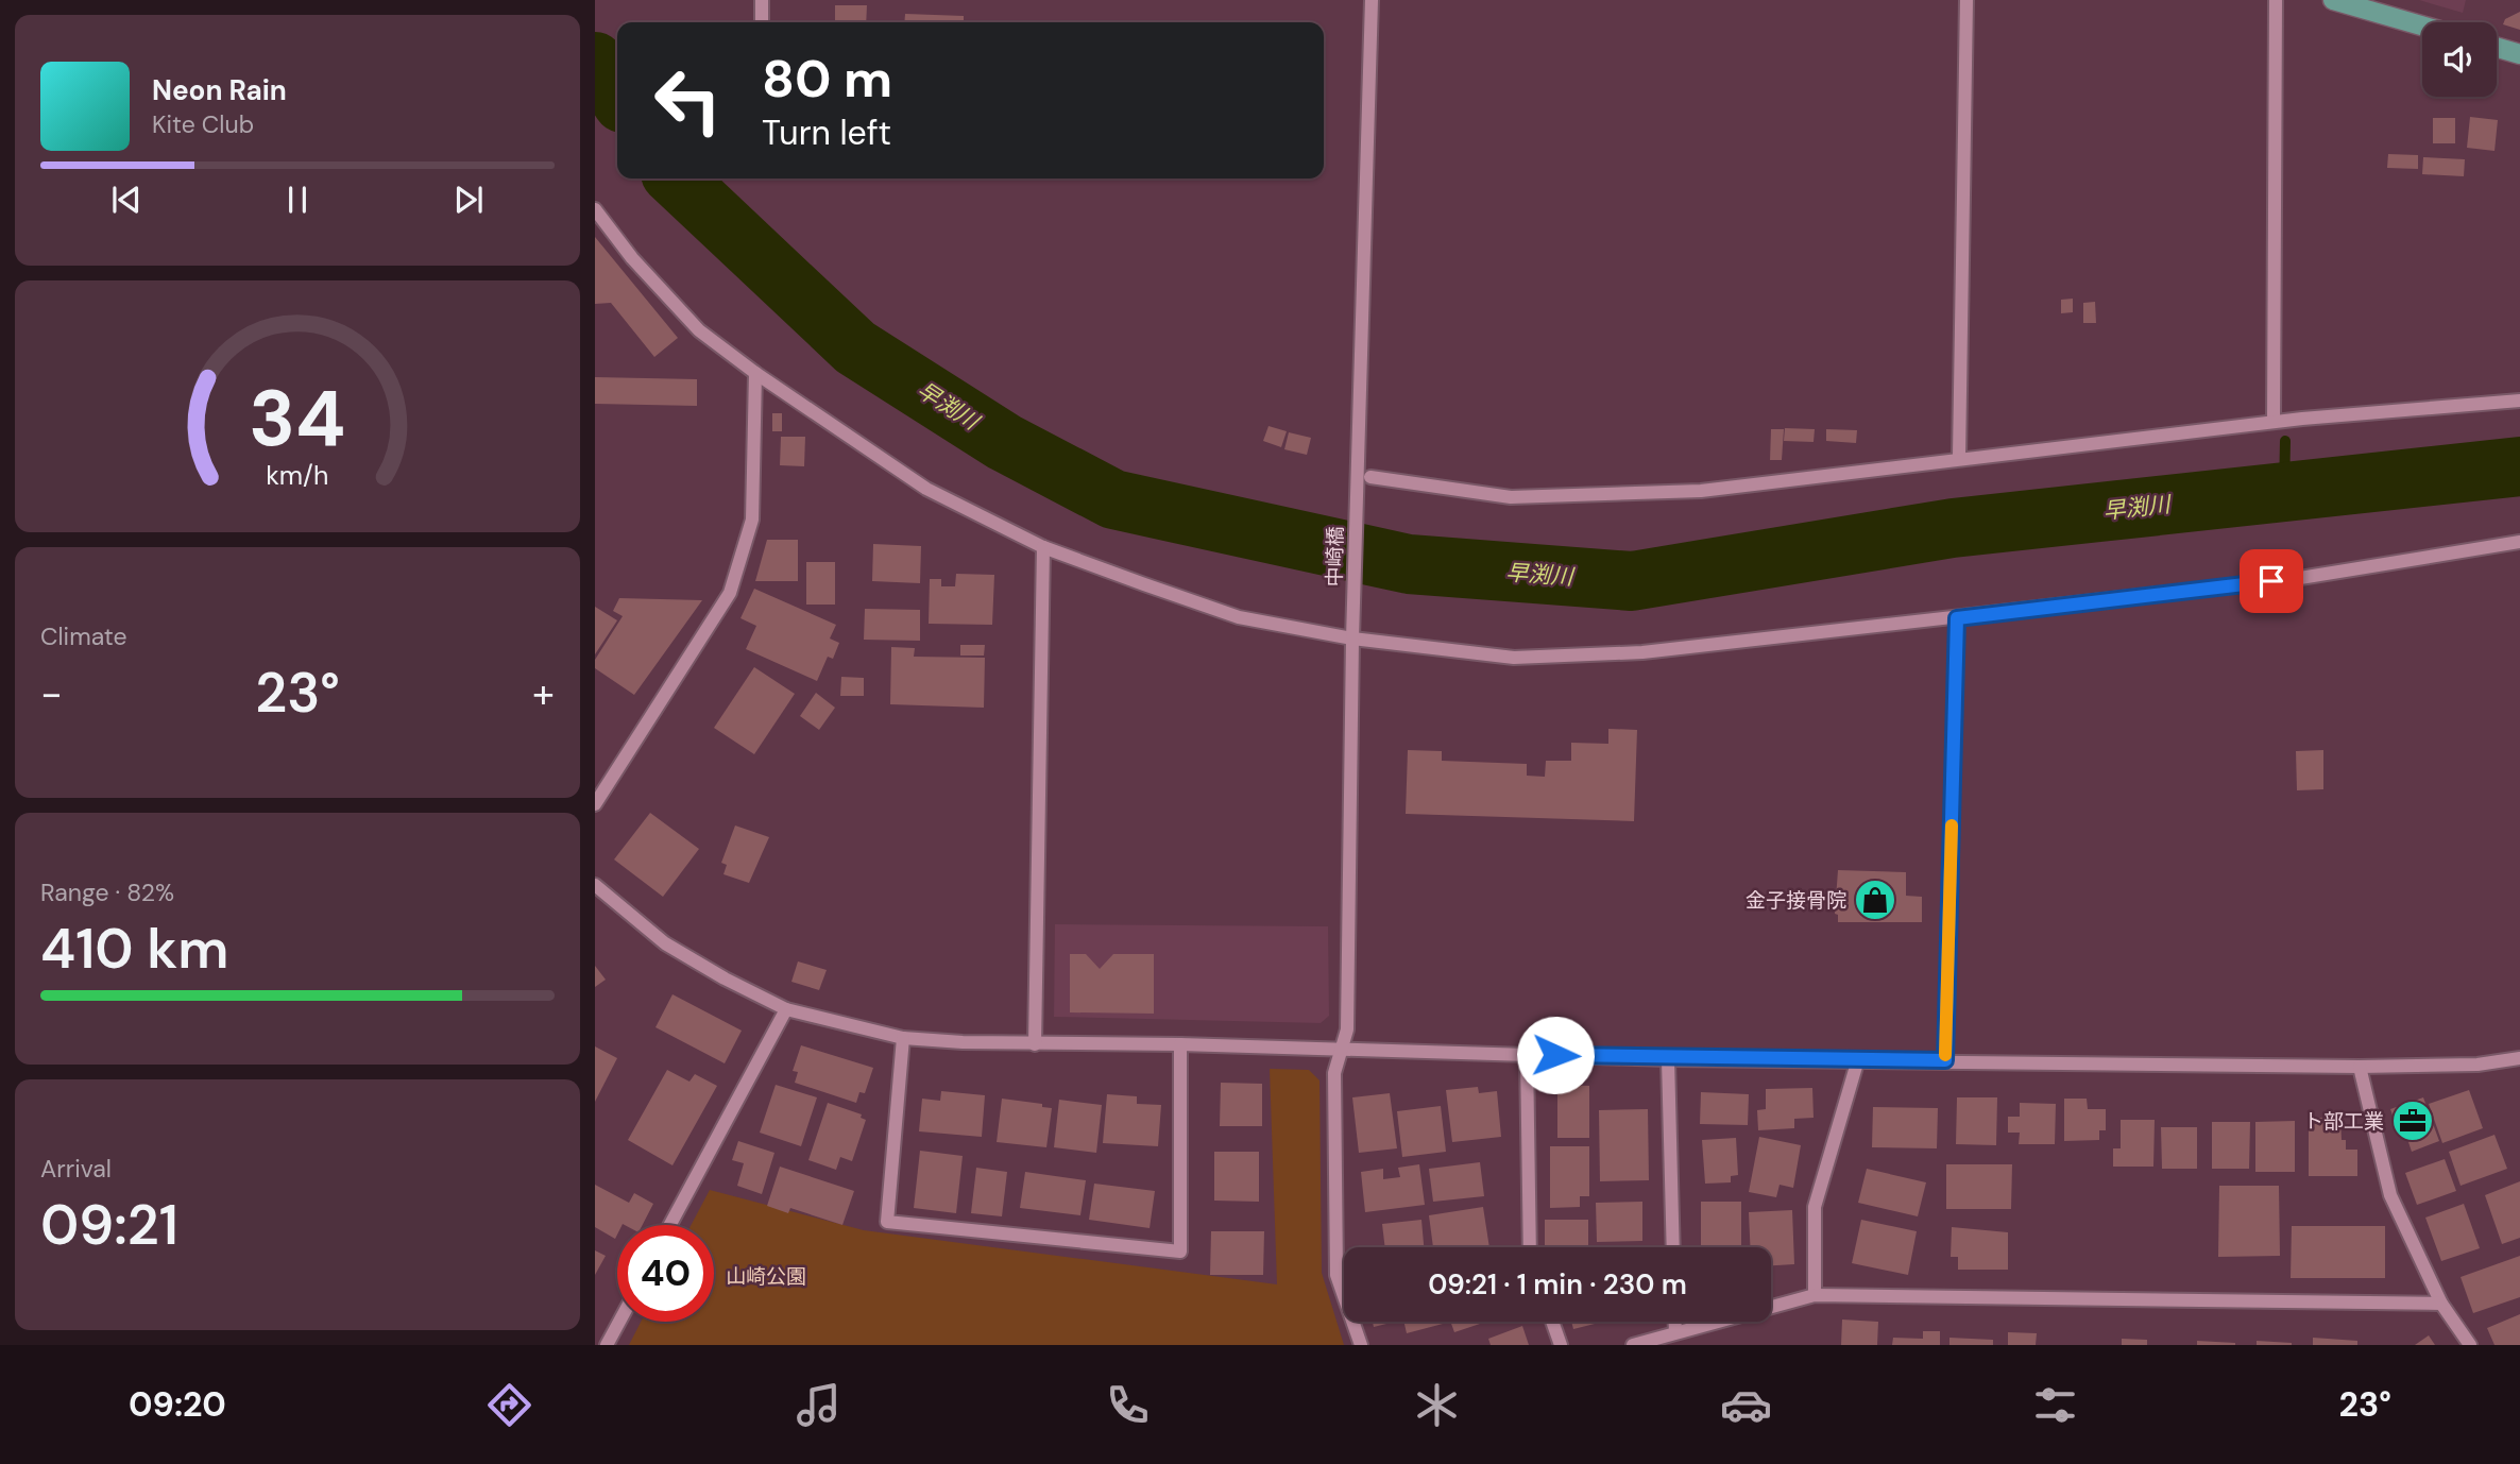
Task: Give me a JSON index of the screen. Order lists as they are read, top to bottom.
{
  "streets": {
    "street": ["中崎橋"]
  },
  "water": ["早渕川"],
  "parks": ["山崎公園"],
  "places": {
    "shop": ["金子接骨院"],
    "office": ["ト部工業"]
  },
  "page": {
    "turn": ["80 m", "Turn left"],
    "song": ["Neon Rain", "Kite Club"],
    "tile": [
      "Climate",
      ["Range · 82%", "410 km"],
      ["Arrival", "09:21"]
    ],
    "heat": ["−", "23°", "+"],
    "limit": "40",
    "trip": "09:21 · 1 min · 230 m",
    "tabs": ["09:20", "23°"],
    "gauge": ["34", "km/h"]
  }
}
